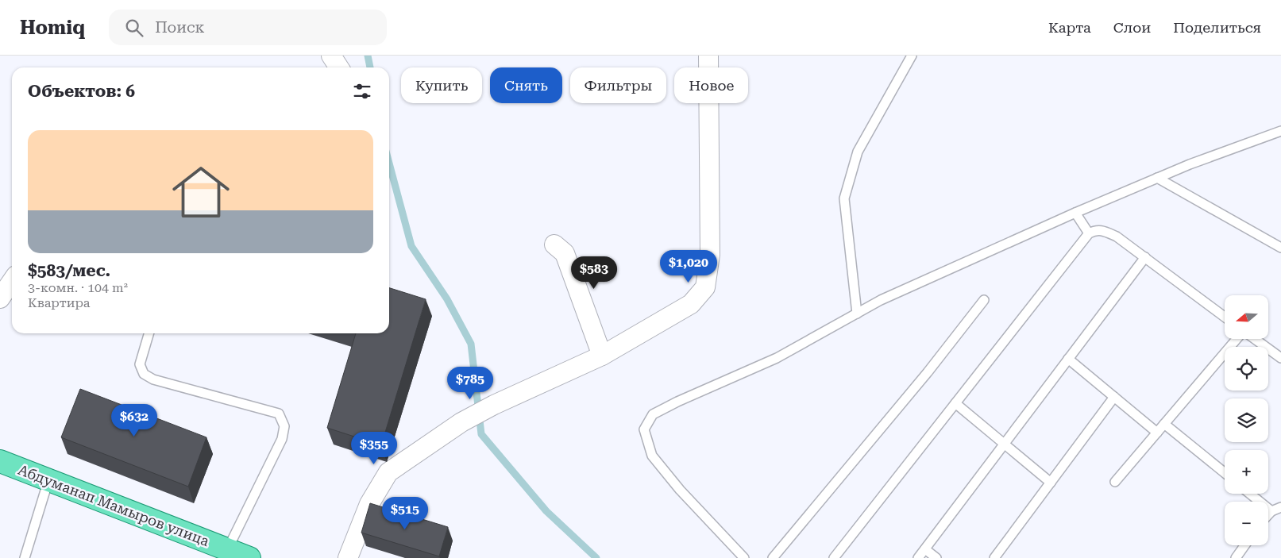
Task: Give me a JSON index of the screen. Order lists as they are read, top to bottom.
{
  "streets": {
    "main road": ["Абдуманап Мамыров улица"]
  },
  "north": "left",
  "page": {
    "header": "Homiq",
    "search": "Поиск",
    "nav": ["Карта", "Слои", "Поделиться"],
    "chip": [
      "Купить",
      "Снять",
      "Фильтры",
      "Новое"
    ],
    "heading": "Объектов: 6",
    "list": [
      {
        "name": "$583/мес.",
        "note": "3-комн. · 104 m² · Квартира"
      }
    ],
    "price": [
      "$1,020",
      "$583",
      "$785",
      "$632",
      "$355",
      "$515"
    ],
    "map_buttons": ["+", "−"]
  }
}
